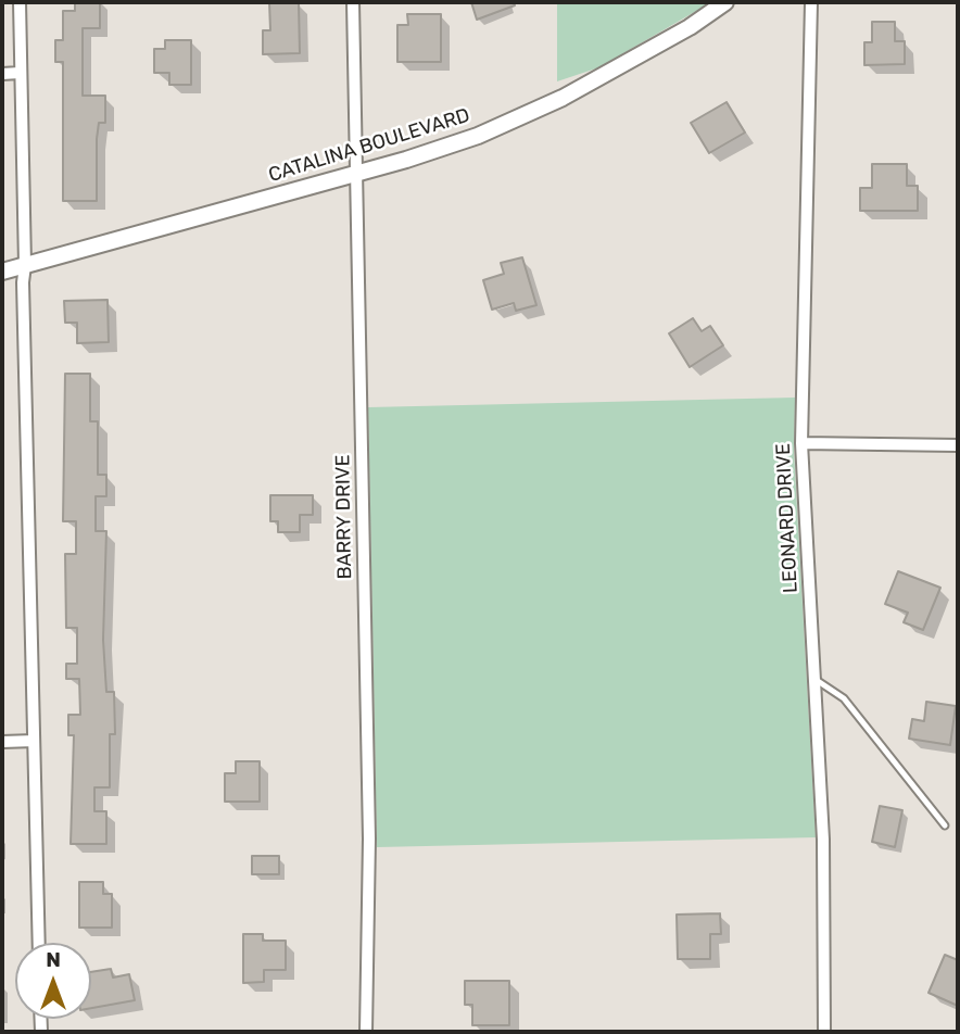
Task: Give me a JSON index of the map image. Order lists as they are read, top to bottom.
{
  "streets": {
    "street": ["CATALINA BOULEVARD", "BARRY DRIVE", "LEONARD DRIVE"]
  },
  "crossings": [
    ["CATALINA BOULEVARD", "BARRY DRIVE"]
  ],
  "north": "top"
}
